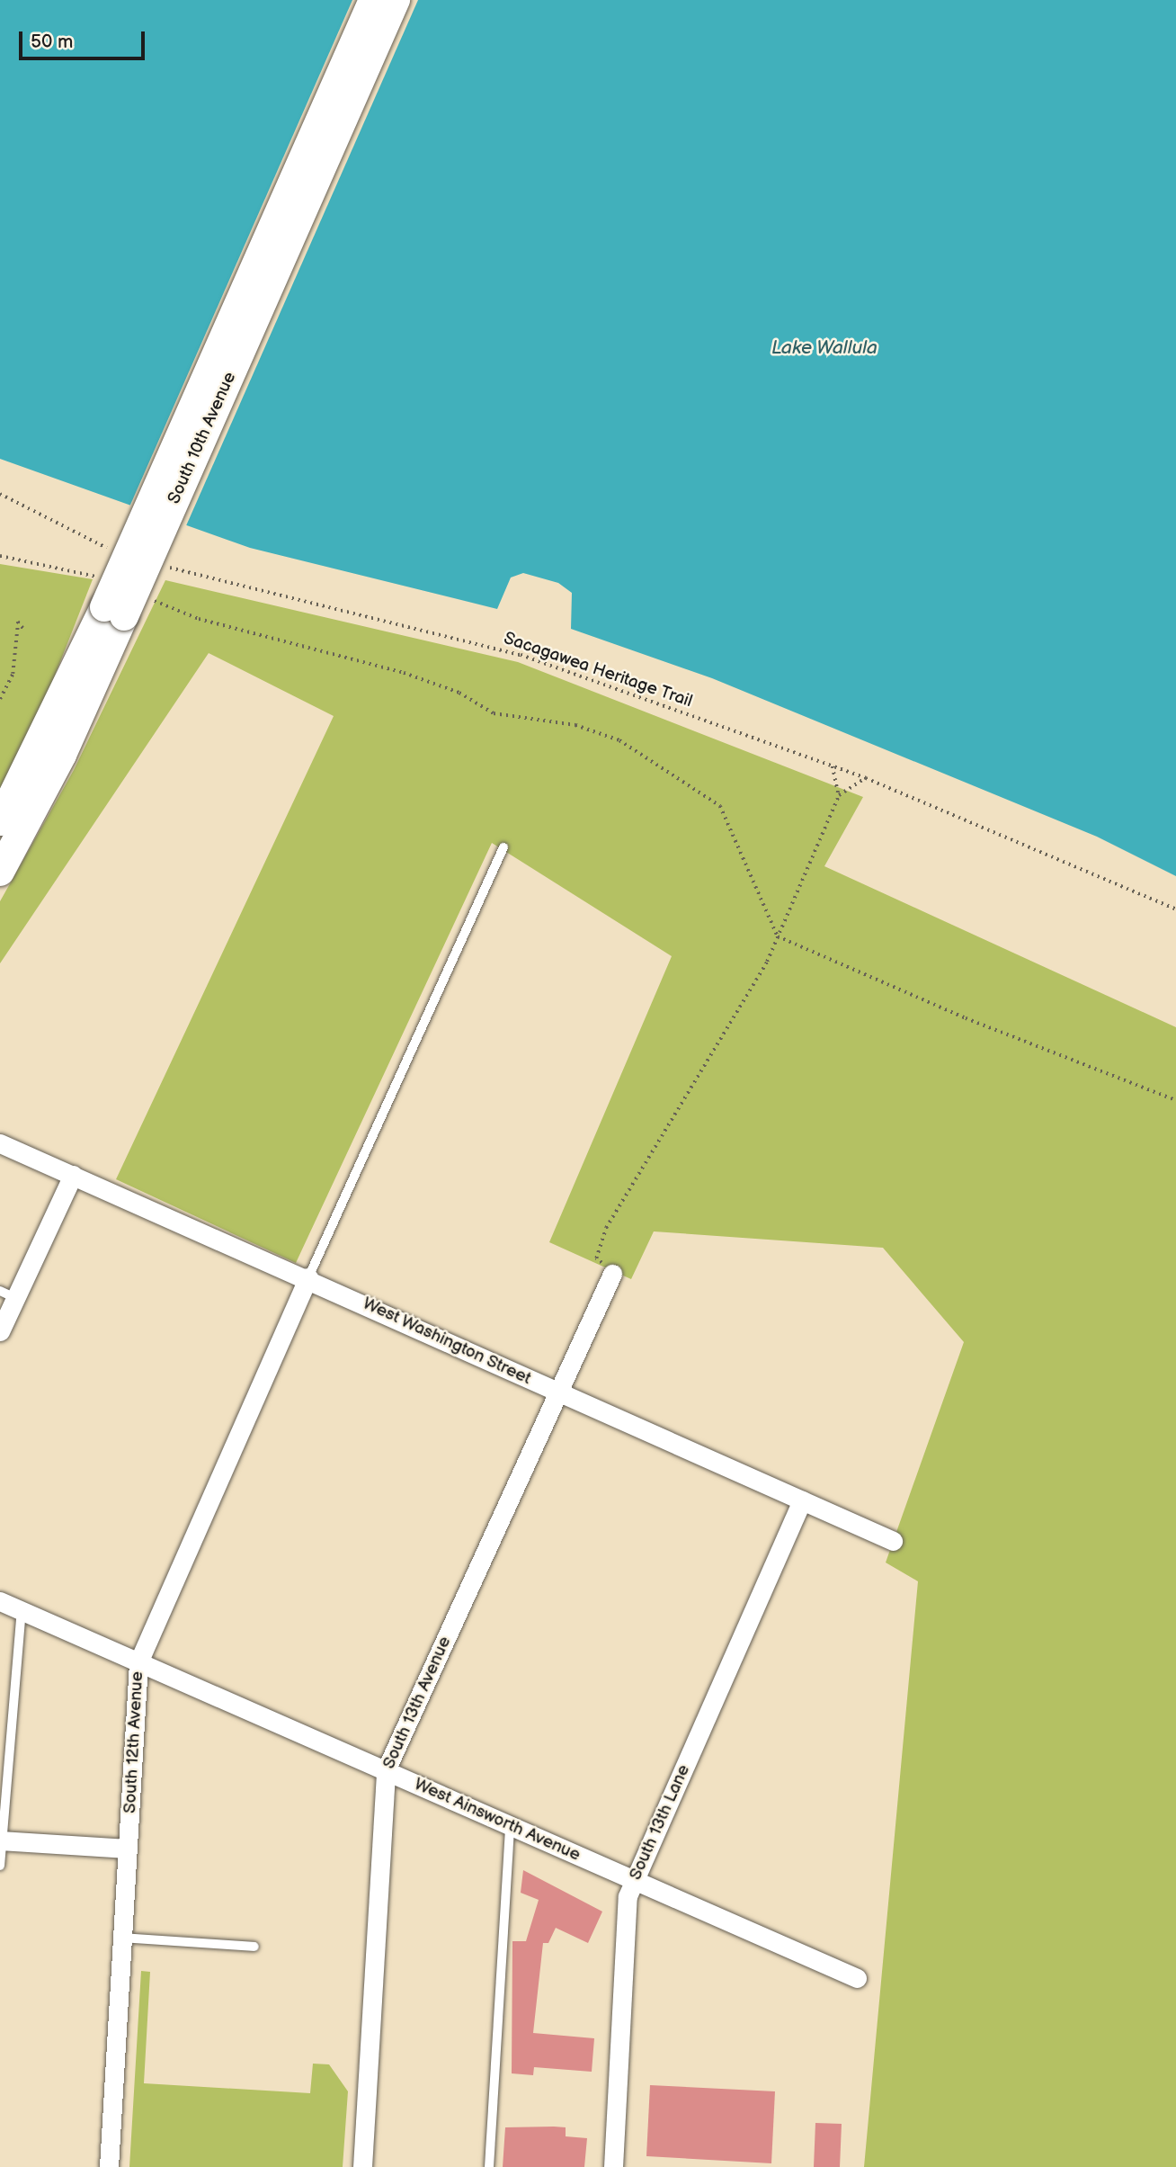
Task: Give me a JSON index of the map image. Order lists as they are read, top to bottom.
{
  "streets": {
    "main road": ["South 10th Avenue"],
    "street": [
      "West Washington Street",
      "South 13th Avenue",
      "South 12th Avenue",
      "West Ainsworth Avenue",
      "South 13th Lane"
    ],
    "path": ["Sacagawea Heritage Trail"]
  },
  "crossings": [
    ["West Washington Street", "South 13th Avenue"],
    ["West Washington Street", "South 12th Avenue"],
    ["West Washington Street", "South 13th Lane"],
    ["South 13th Avenue", "West Ainsworth Avenue"],
    ["South 12th Avenue", "West Ainsworth Avenue"],
    ["West Ainsworth Avenue", "South 13th Lane"]
  ],
  "water": ["Lake Wallula"],
  "scale_bar": "50 m"
}
